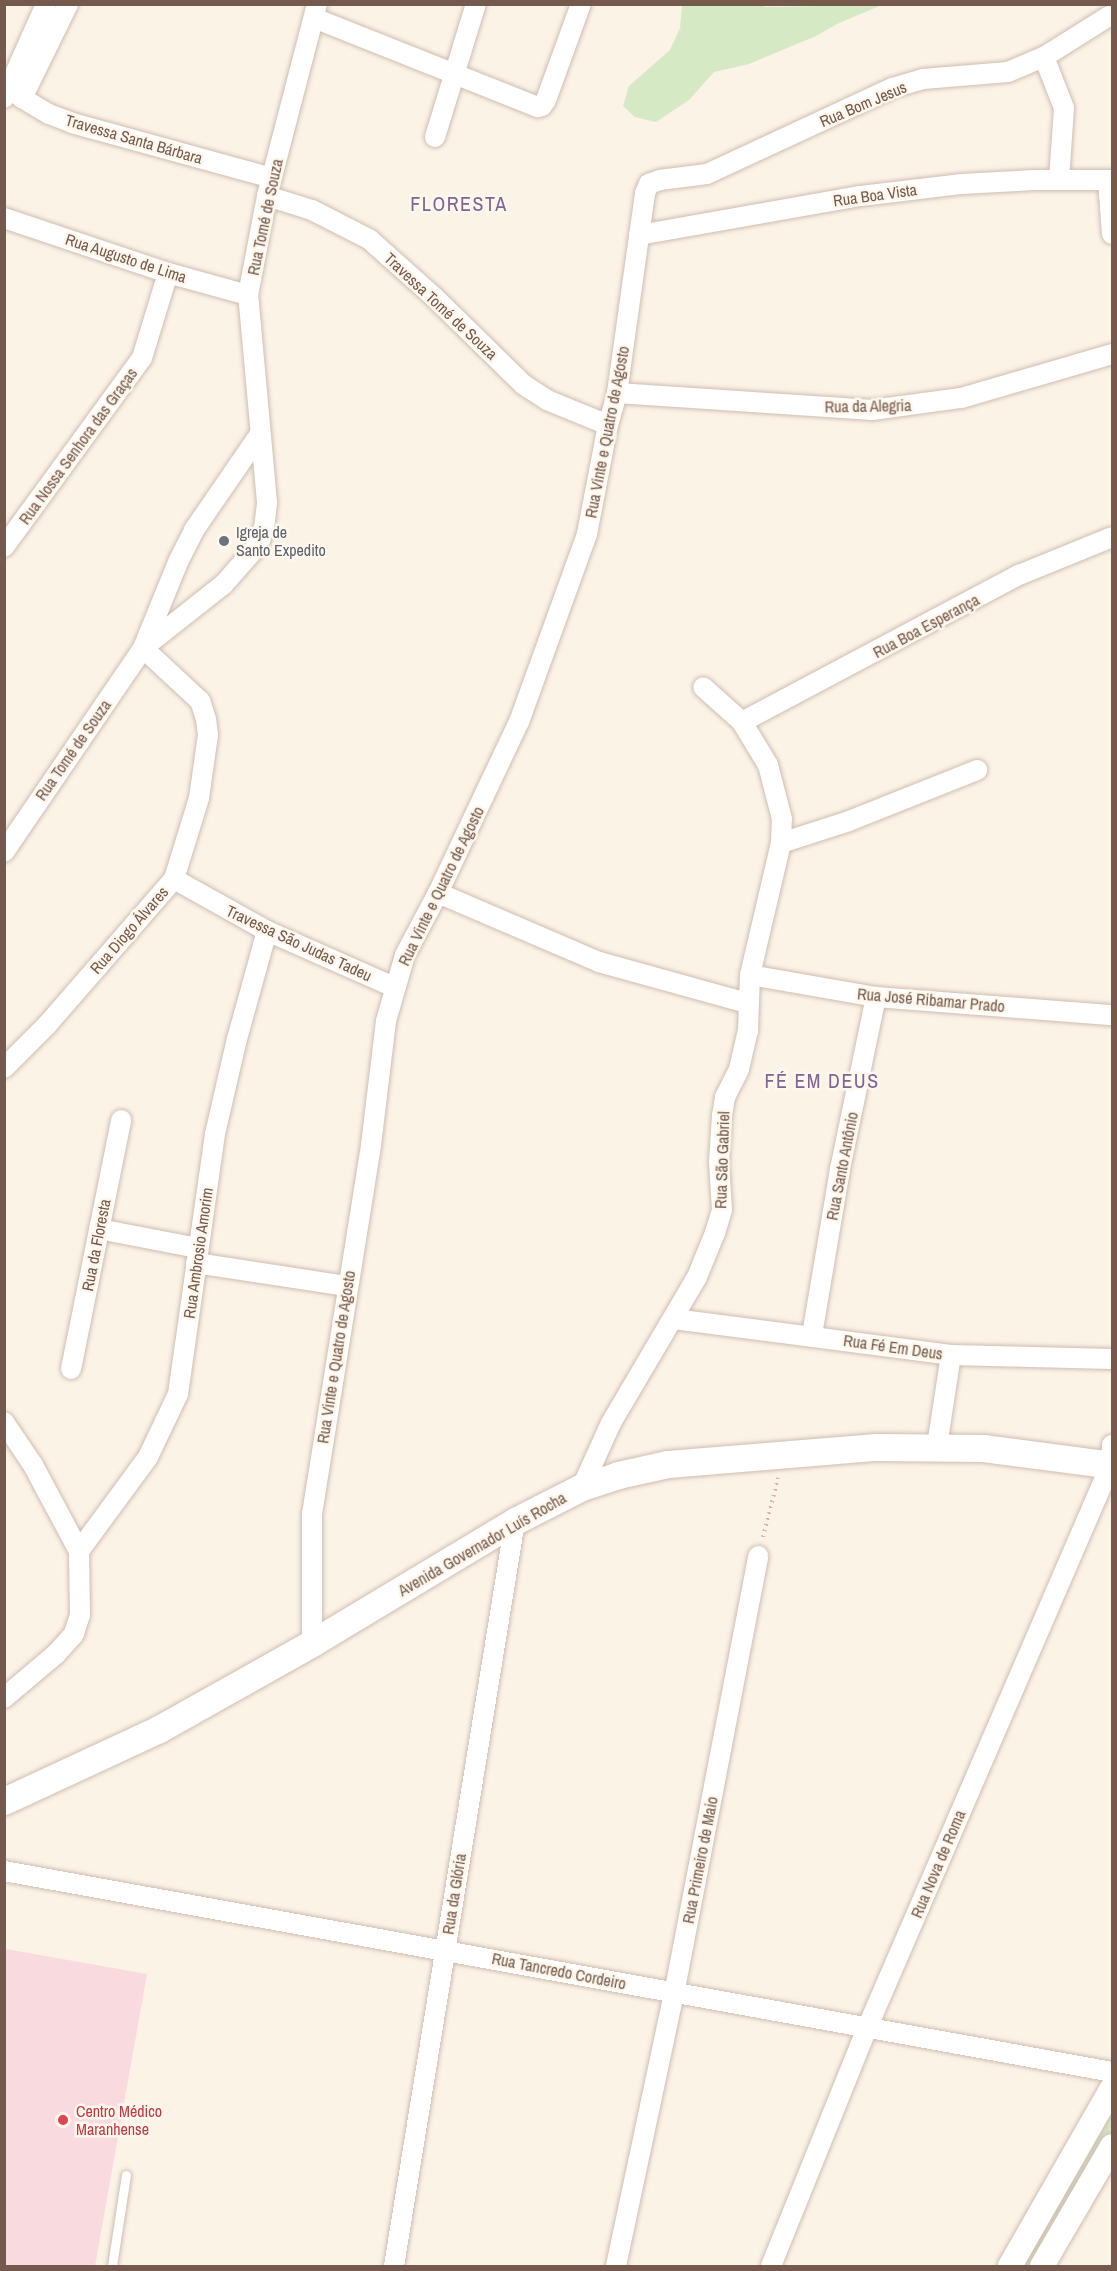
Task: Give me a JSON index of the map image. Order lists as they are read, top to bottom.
{
  "streets": {
    "main road": ["Avenida Governador Luís Rocha"],
    "street": [
      "Rua Bom Jesus",
      "Travessa Santa Bárbara",
      "Rua Boa Vista",
      "Rua Tomé de Souza",
      "Rua Augusto de Lima",
      "Travessa Tomé de Souza",
      "Rua da Alegria",
      "Rua Vinte e Quatro de Agosto",
      "Rua Nossa Senhora das Graças",
      "Rua Boa Esperança",
      "Rua Diogo Álvares",
      "Travessa São Judas Tadeu",
      "Rua José Ribamar Prado",
      "Rua São Gabriel",
      "Rua Santo Antônio",
      "Rua da Floresta",
      "Rua Ambrosio Amorim",
      "Rua Fé Em Deus",
      "Rua Primeiro de Maio",
      "Rua Nova de Roma",
      "Rua da Glória",
      "Rua Tancredo Cordeiro"
    ]
  },
  "crossings": [
    ["Rua Bom Jesus", "Rua Vinte e Quatro de Agosto"],
    ["Travessa Santa Bárbara", "Rua Tomé de Souza"],
    ["Travessa Santa Bárbara", "Travessa Tomé de Souza"],
    ["Rua Boa Vista", "Rua Vinte e Quatro de Agosto"],
    ["Rua Tomé de Souza", "Rua Augusto de Lima"],
    ["Rua Tomé de Souza", "Travessa Tomé de Souza"],
    ["Rua Tomé de Souza", "Rua Diogo Álvares"],
    ["Rua Augusto de Lima", "Rua Nossa Senhora das Graças"],
    ["Travessa Tomé de Souza", "Rua Vinte e Quatro de Agosto"],
    ["Rua da Alegria", "Rua Vinte e Quatro de Agosto"],
    ["Rua Vinte e Quatro de Agosto", "Travessa São Judas Tadeu"],
    ["Rua Vinte e Quatro de Agosto", "Avenida Governador Luís Rocha"],
    ["Rua Boa Esperança", "Rua São Gabriel"],
    ["Rua Diogo Álvares", "Travessa São Judas Tadeu"],
    ["Travessa São Judas Tadeu", "Rua Ambrosio Amorim"],
    ["Rua José Ribamar Prado", "Rua São Gabriel"],
    ["Rua José Ribamar Prado", "Rua Santo Antônio"],
    ["Rua São Gabriel", "Rua Fé Em Deus"],
    ["Rua São Gabriel", "Avenida Governador Luís Rocha"],
    ["Rua Santo Antônio", "Rua Fé Em Deus"],
    ["Avenida Governador Luís Rocha", "Rua Nova de Roma"],
    ["Avenida Governador Luís Rocha", "Rua da Glória"],
    ["Rua Primeiro de Maio", "Rua Tancredo Cordeiro"],
    ["Rua Nova de Roma", "Rua Tancredo Cordeiro"],
    ["Rua da Glória", "Rua Tancredo Cordeiro"]
  ],
  "districts": ["FLORESTA", "FÉ EM DEUS"],
  "places": ["Igreja de Santo Expedito", "Centro Médico Maranhense"]
}
